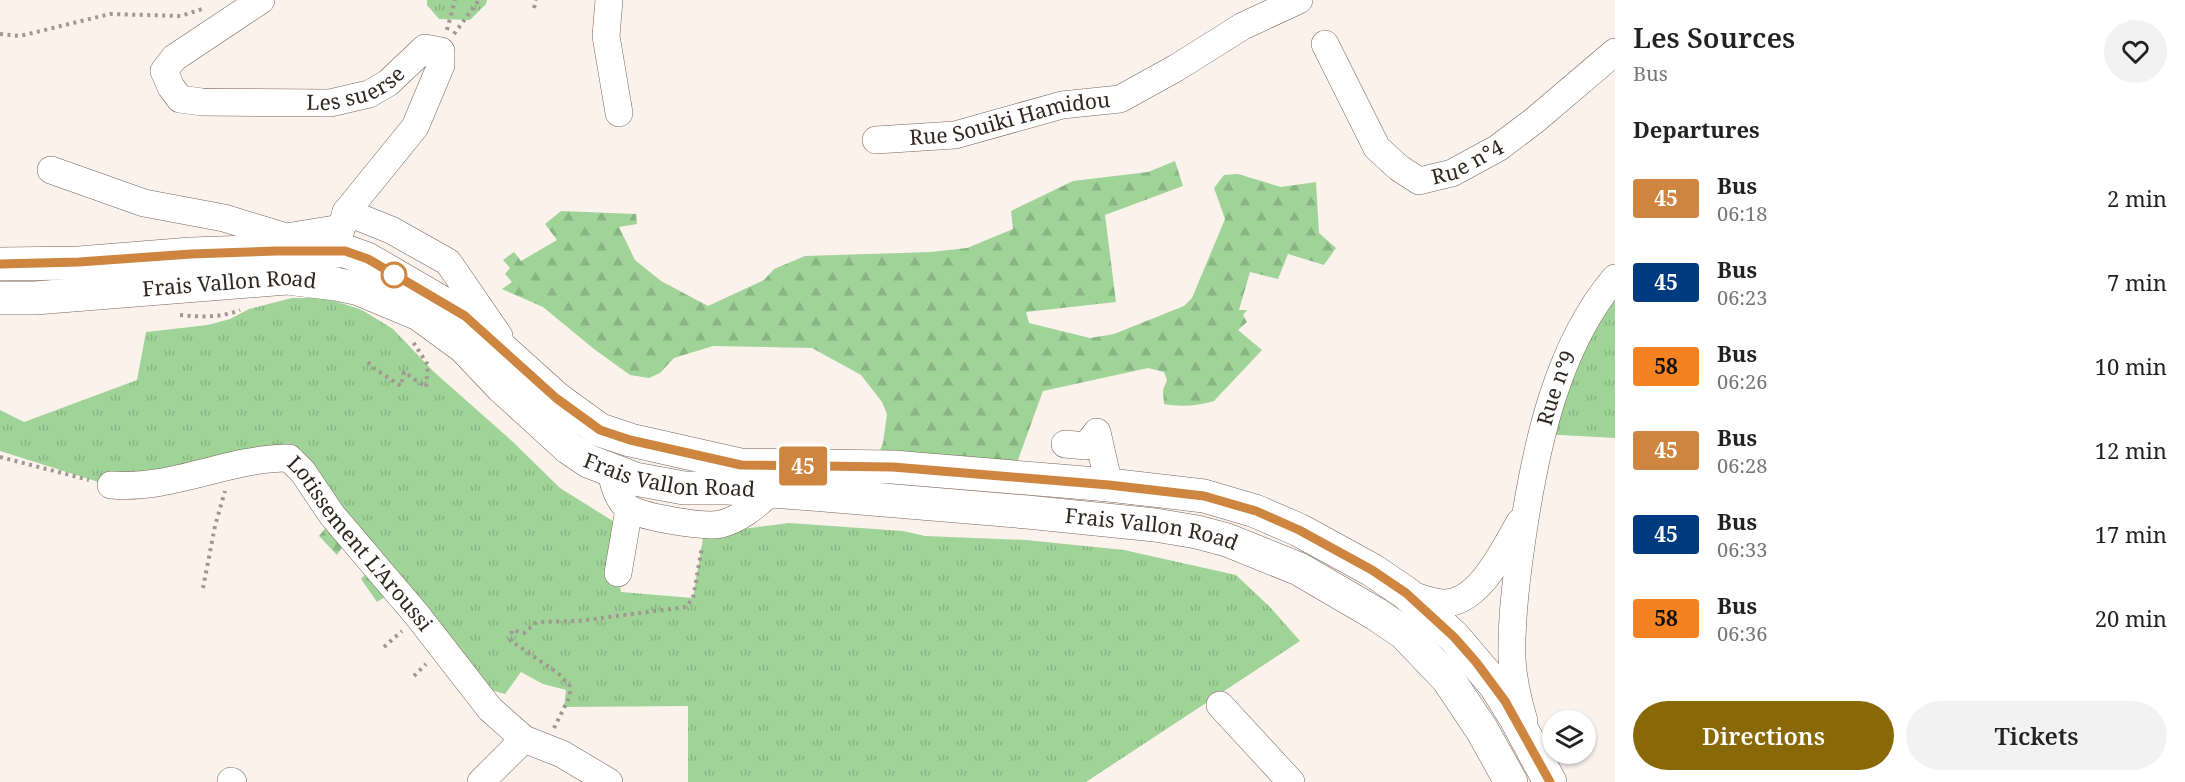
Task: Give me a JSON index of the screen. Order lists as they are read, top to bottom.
{
  "streets": {
    "highway": ["Frais Vallon Road"],
    "street": [
      "Les suerse",
      "Rue Souiki Hamidou",
      "Rue n°4",
      "Rue n°9",
      "Lotissement L'Aroussi"
    ]
  },
  "crossings": [
    ["Les suerse", "Frais Vallon Road"],
    ["Frais Vallon Road", "Rue n°9"]
  ],
  "lines": ["bus line 45"],
  "page": {
    "on_map": "45",
    "heading": [
      ["Les Sources", "Bus"],
      "Departures"
    ],
    "list": [
      {
        "mark": "45",
        "name": "Bus",
        "note": "06:18",
        "value": "2 min"
      },
      {
        "mark": "45",
        "name": "Bus",
        "note": "06:23",
        "value": "7 min"
      },
      {
        "mark": "58",
        "name": "Bus",
        "note": "06:26",
        "value": "10 min"
      },
      {
        "mark": "45",
        "name": "Bus",
        "note": "06:28",
        "value": "12 min"
      },
      {
        "mark": "45",
        "name": "Bus",
        "note": "06:33",
        "value": "17 min"
      },
      {
        "mark": "58",
        "name": "Bus",
        "note": "06:36",
        "value": "20 min"
      }
    ],
    "buttons": ["Directions", "Tickets"]
  }
}
